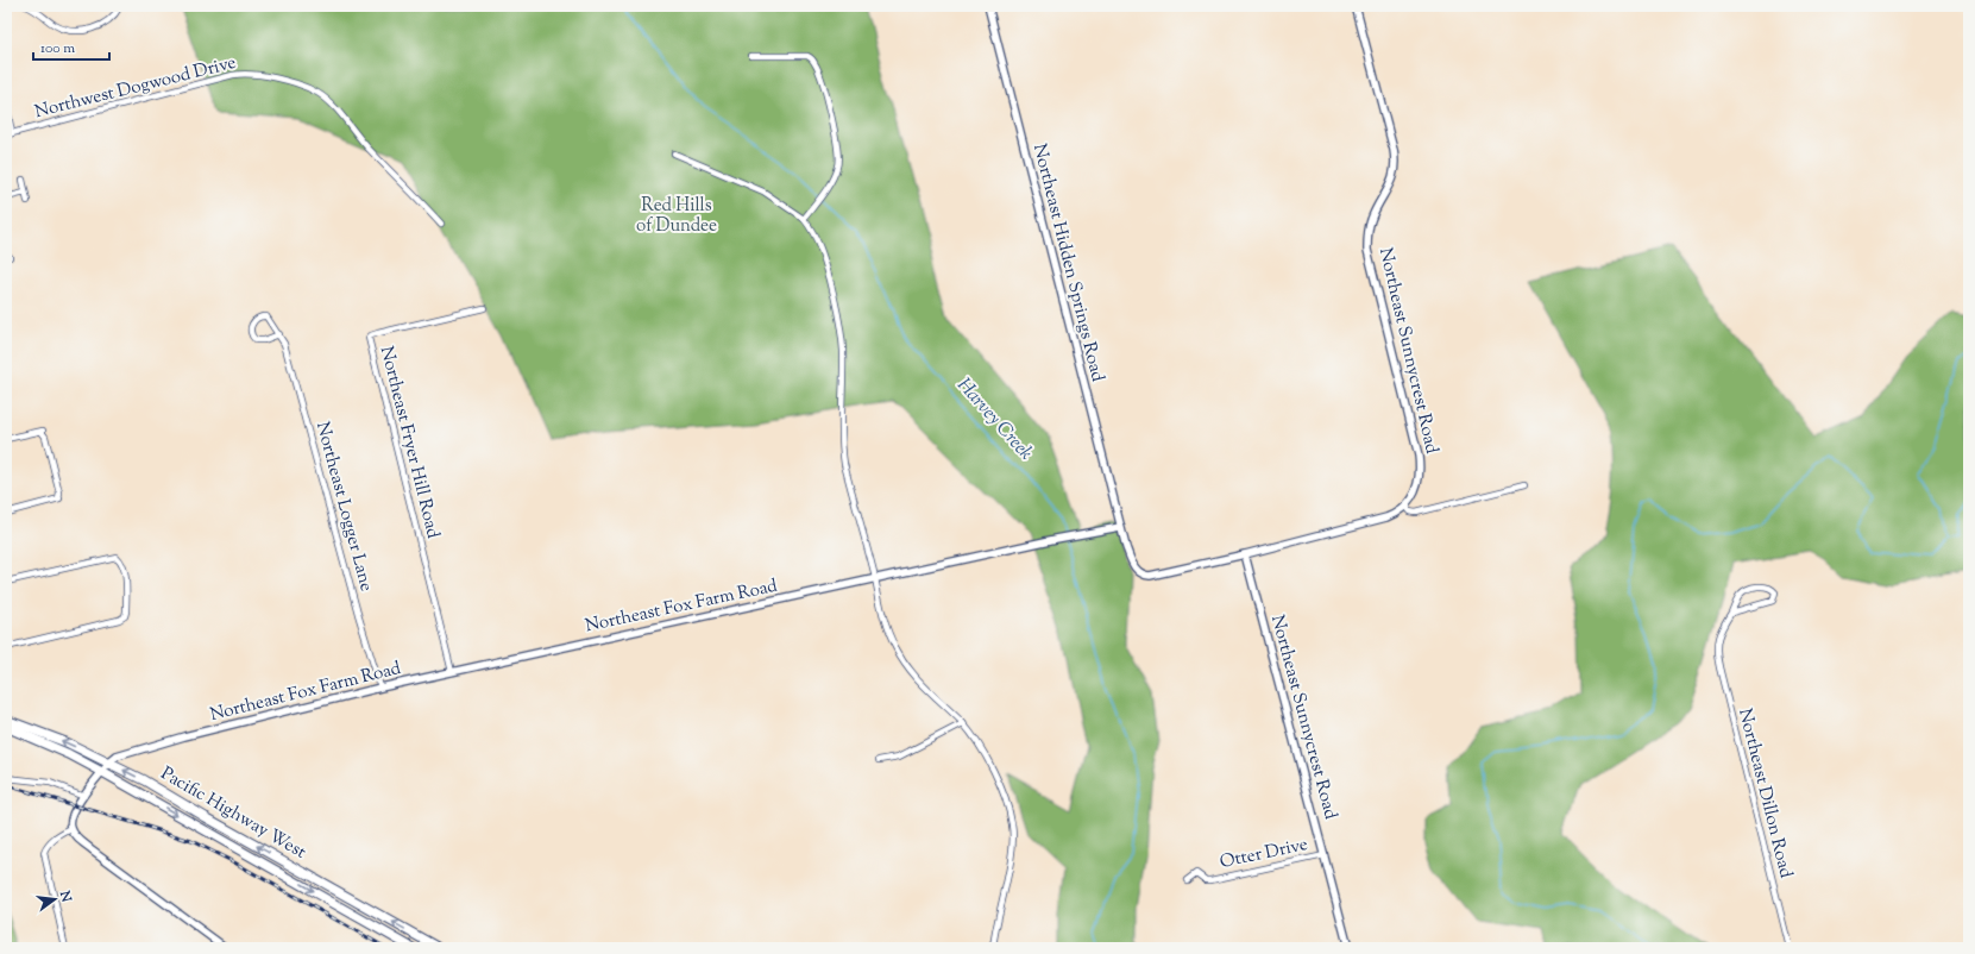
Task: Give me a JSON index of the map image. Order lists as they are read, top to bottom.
{
  "streets": {
    "main road": ["Pacific Highway West"],
    "street": [
      "Northwest Dogwood Drive",
      "Northeast Hidden Springs Road",
      "Northeast Sunnycrest Road",
      "Northeast Fryer Hill Road",
      "Northeast Logger Lane",
      "Northeast Fox Farm Road",
      "Northeast Dillon Road",
      "Otter Drive"
    ]
  },
  "crossings": [
    ["Northeast Hidden Springs Road", "Northeast Fox Farm Road"],
    ["Northeast Sunnycrest Road", "Otter Drive"],
    ["Northeast Fryer Hill Road", "Northeast Fox Farm Road"],
    ["Northeast Logger Lane", "Northeast Fox Farm Road"],
    ["Northeast Fox Farm Road", "Pacific Highway West"]
  ],
  "water": ["Harvey Creek"],
  "parks": ["Red Hills of Dundee"],
  "scale_bar": "100 m",
  "north": "right"
}
